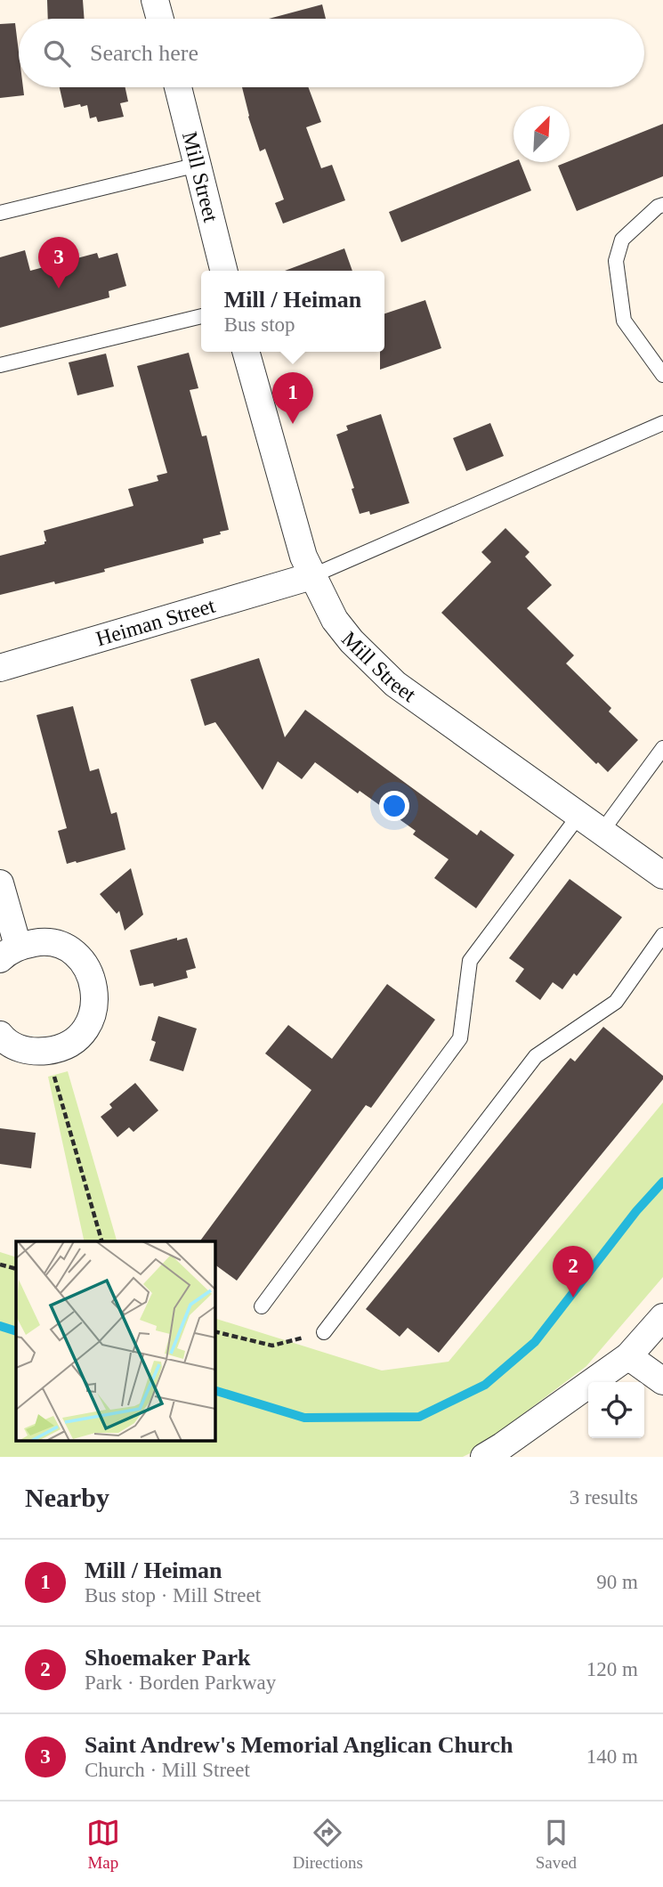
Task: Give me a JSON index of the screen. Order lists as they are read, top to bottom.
{
  "streets": {
    "street": ["Mill Street", "Heiman Street"]
  },
  "crossings": [
    ["Mill Street", "Heiman Street"]
  ],
  "north": "top right",
  "page": {
    "search": "Search here",
    "pins": ["3", "1", "2"],
    "popup": ["Mill / Heiman", "Bus stop"],
    "heading": ["Nearby", "3 results"],
    "list": [
      {
        "mark": "1",
        "name": "Mill / Heiman",
        "note": "Bus stop · Mill Street",
        "value": "90 m"
      },
      {
        "mark": "2",
        "name": "Shoemaker Park",
        "note": "Park · Borden Parkway",
        "value": "120 m"
      },
      {
        "mark": "3",
        "name": "Saint Andrew's Memorial Anglican Church",
        "note": "Church · Mill Street",
        "value": "140 m"
      }
    ],
    "nav": ["Map", "Directions", "Saved"]
  }
}
